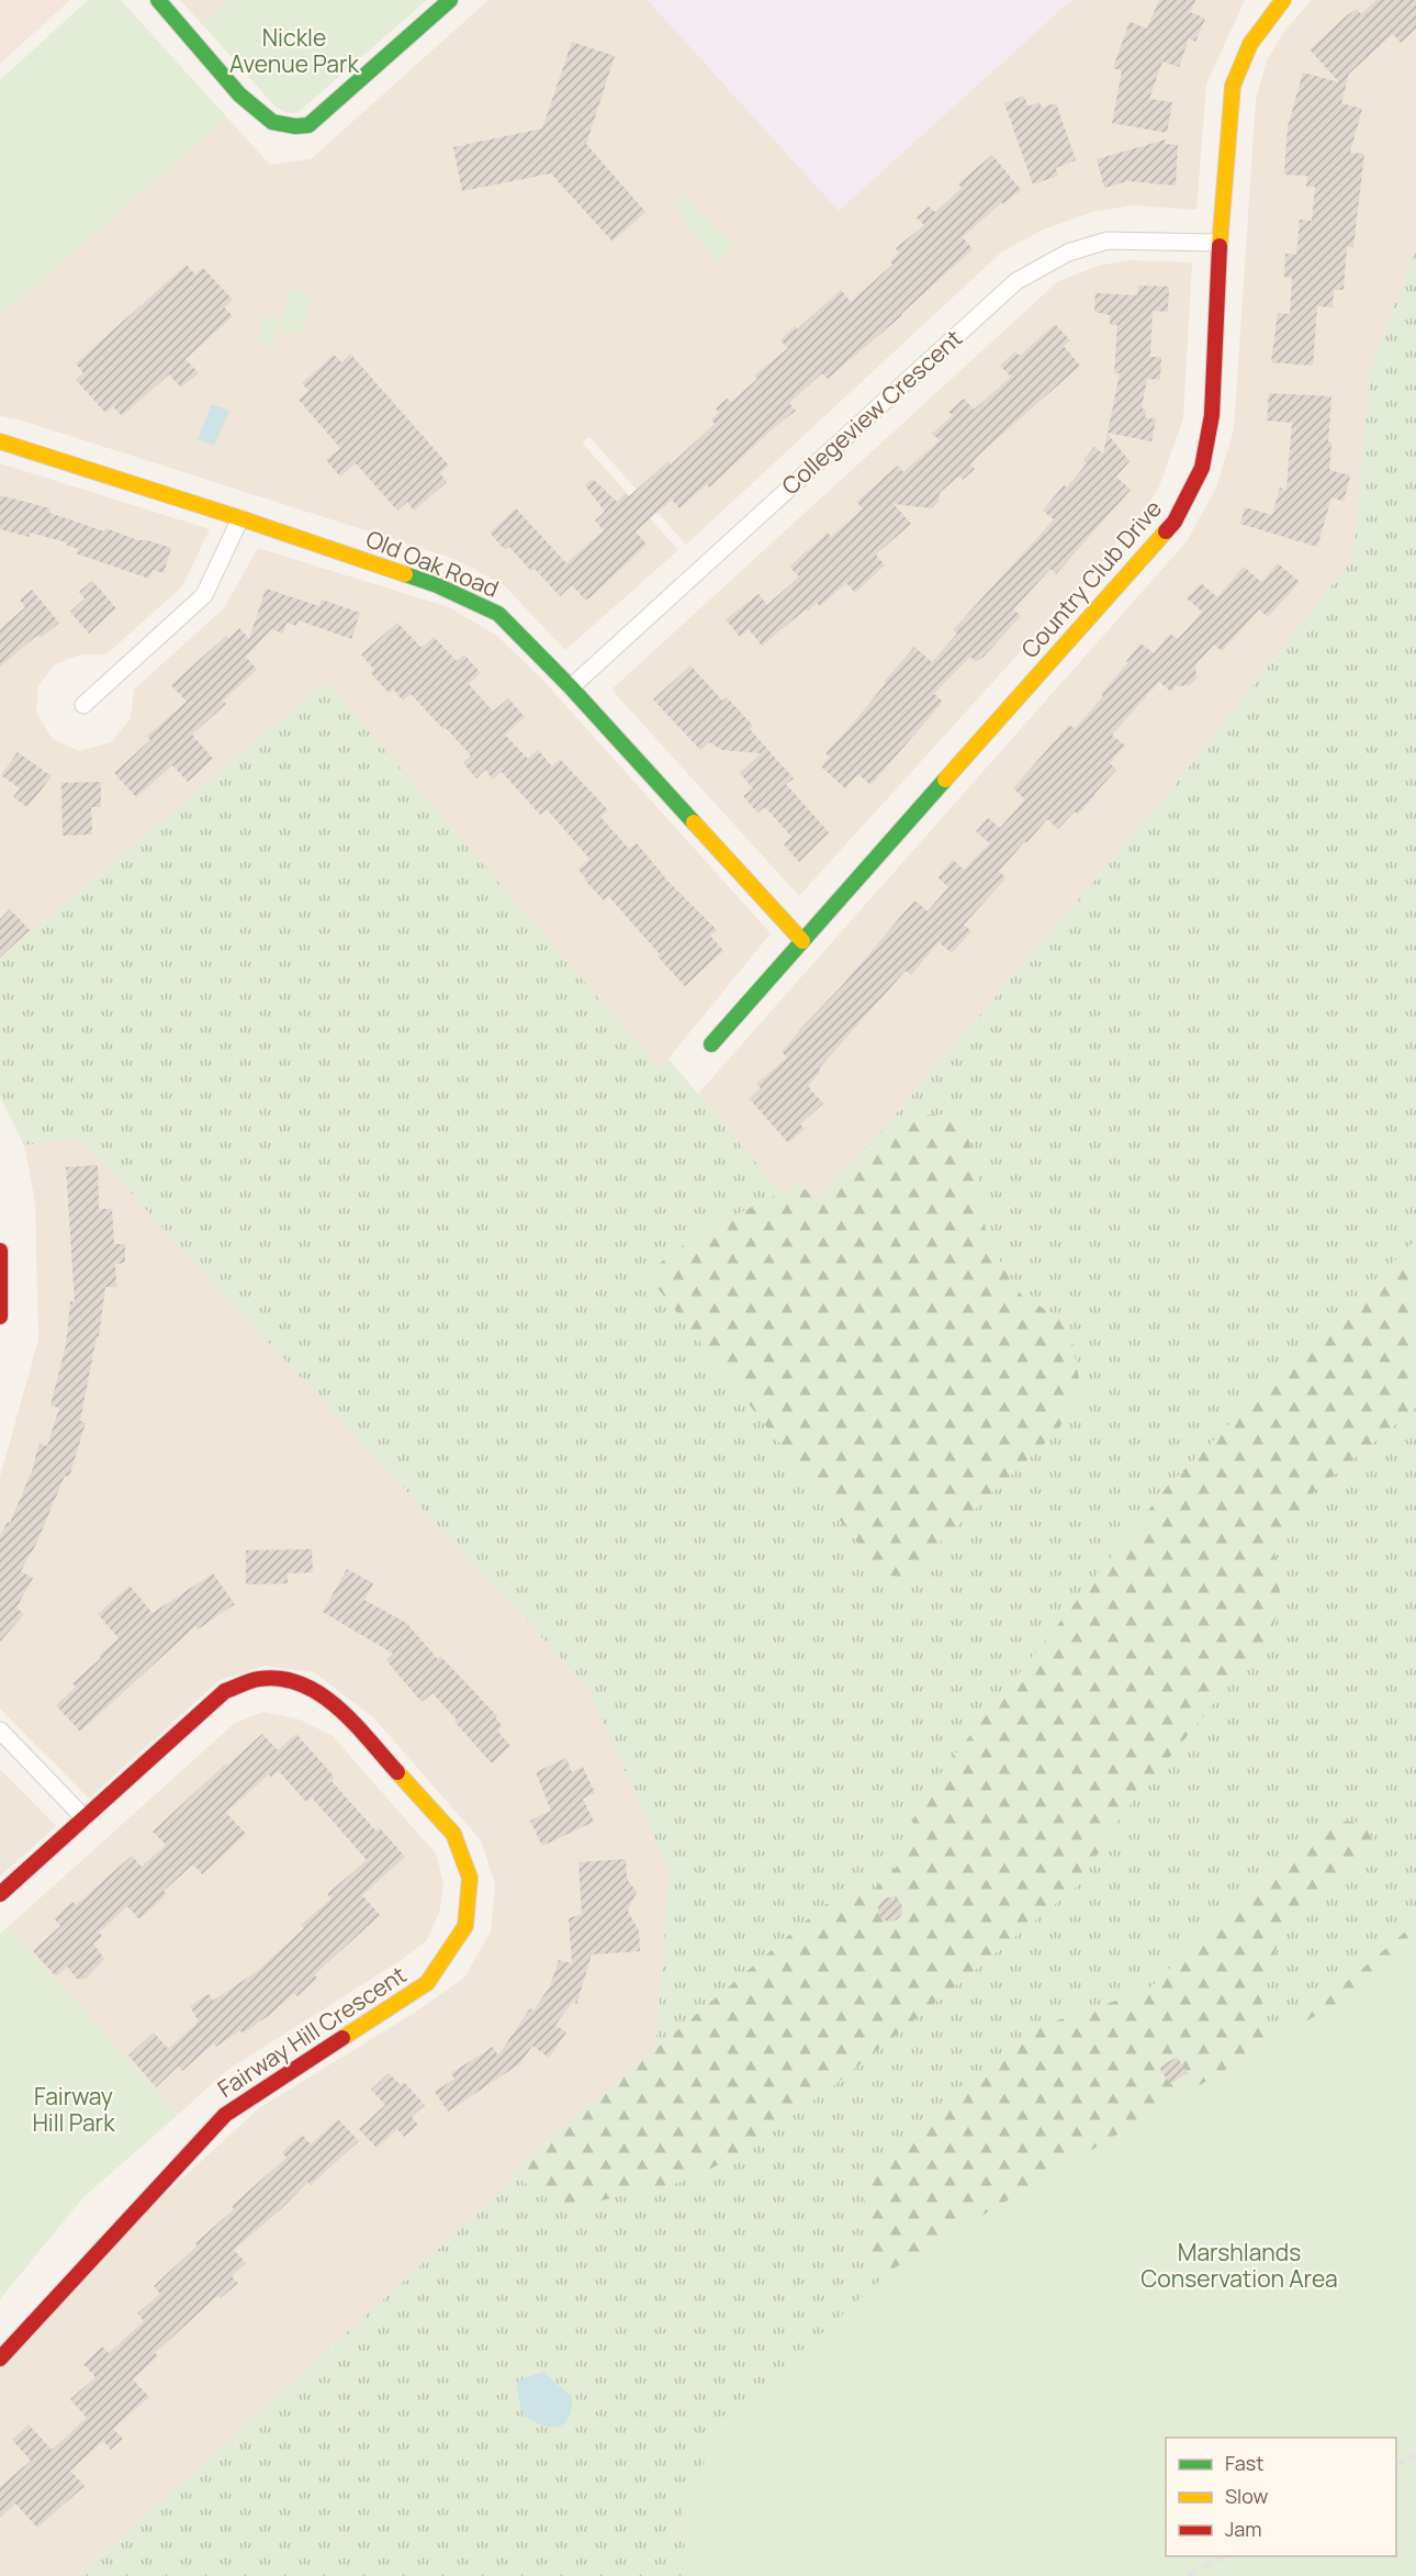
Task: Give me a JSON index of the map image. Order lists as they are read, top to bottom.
{
  "streets": {
    "street": [
      "Collegeview Crescent",
      "Old Oak Road",
      "Country Club Drive",
      "Fairway Hill Crescent"
    ]
  },
  "crossings": [
    ["Collegeview Crescent", "Old Oak Road"],
    ["Collegeview Crescent", "Country Club Drive"],
    ["Old Oak Road", "Country Club Drive"]
  ],
  "parks": ["Nickle Avenue Park", "Fairway Hill Park", "Marshlands Conservation Area"],
  "legend": ["Fast", "Slow", "Jam"]
}
